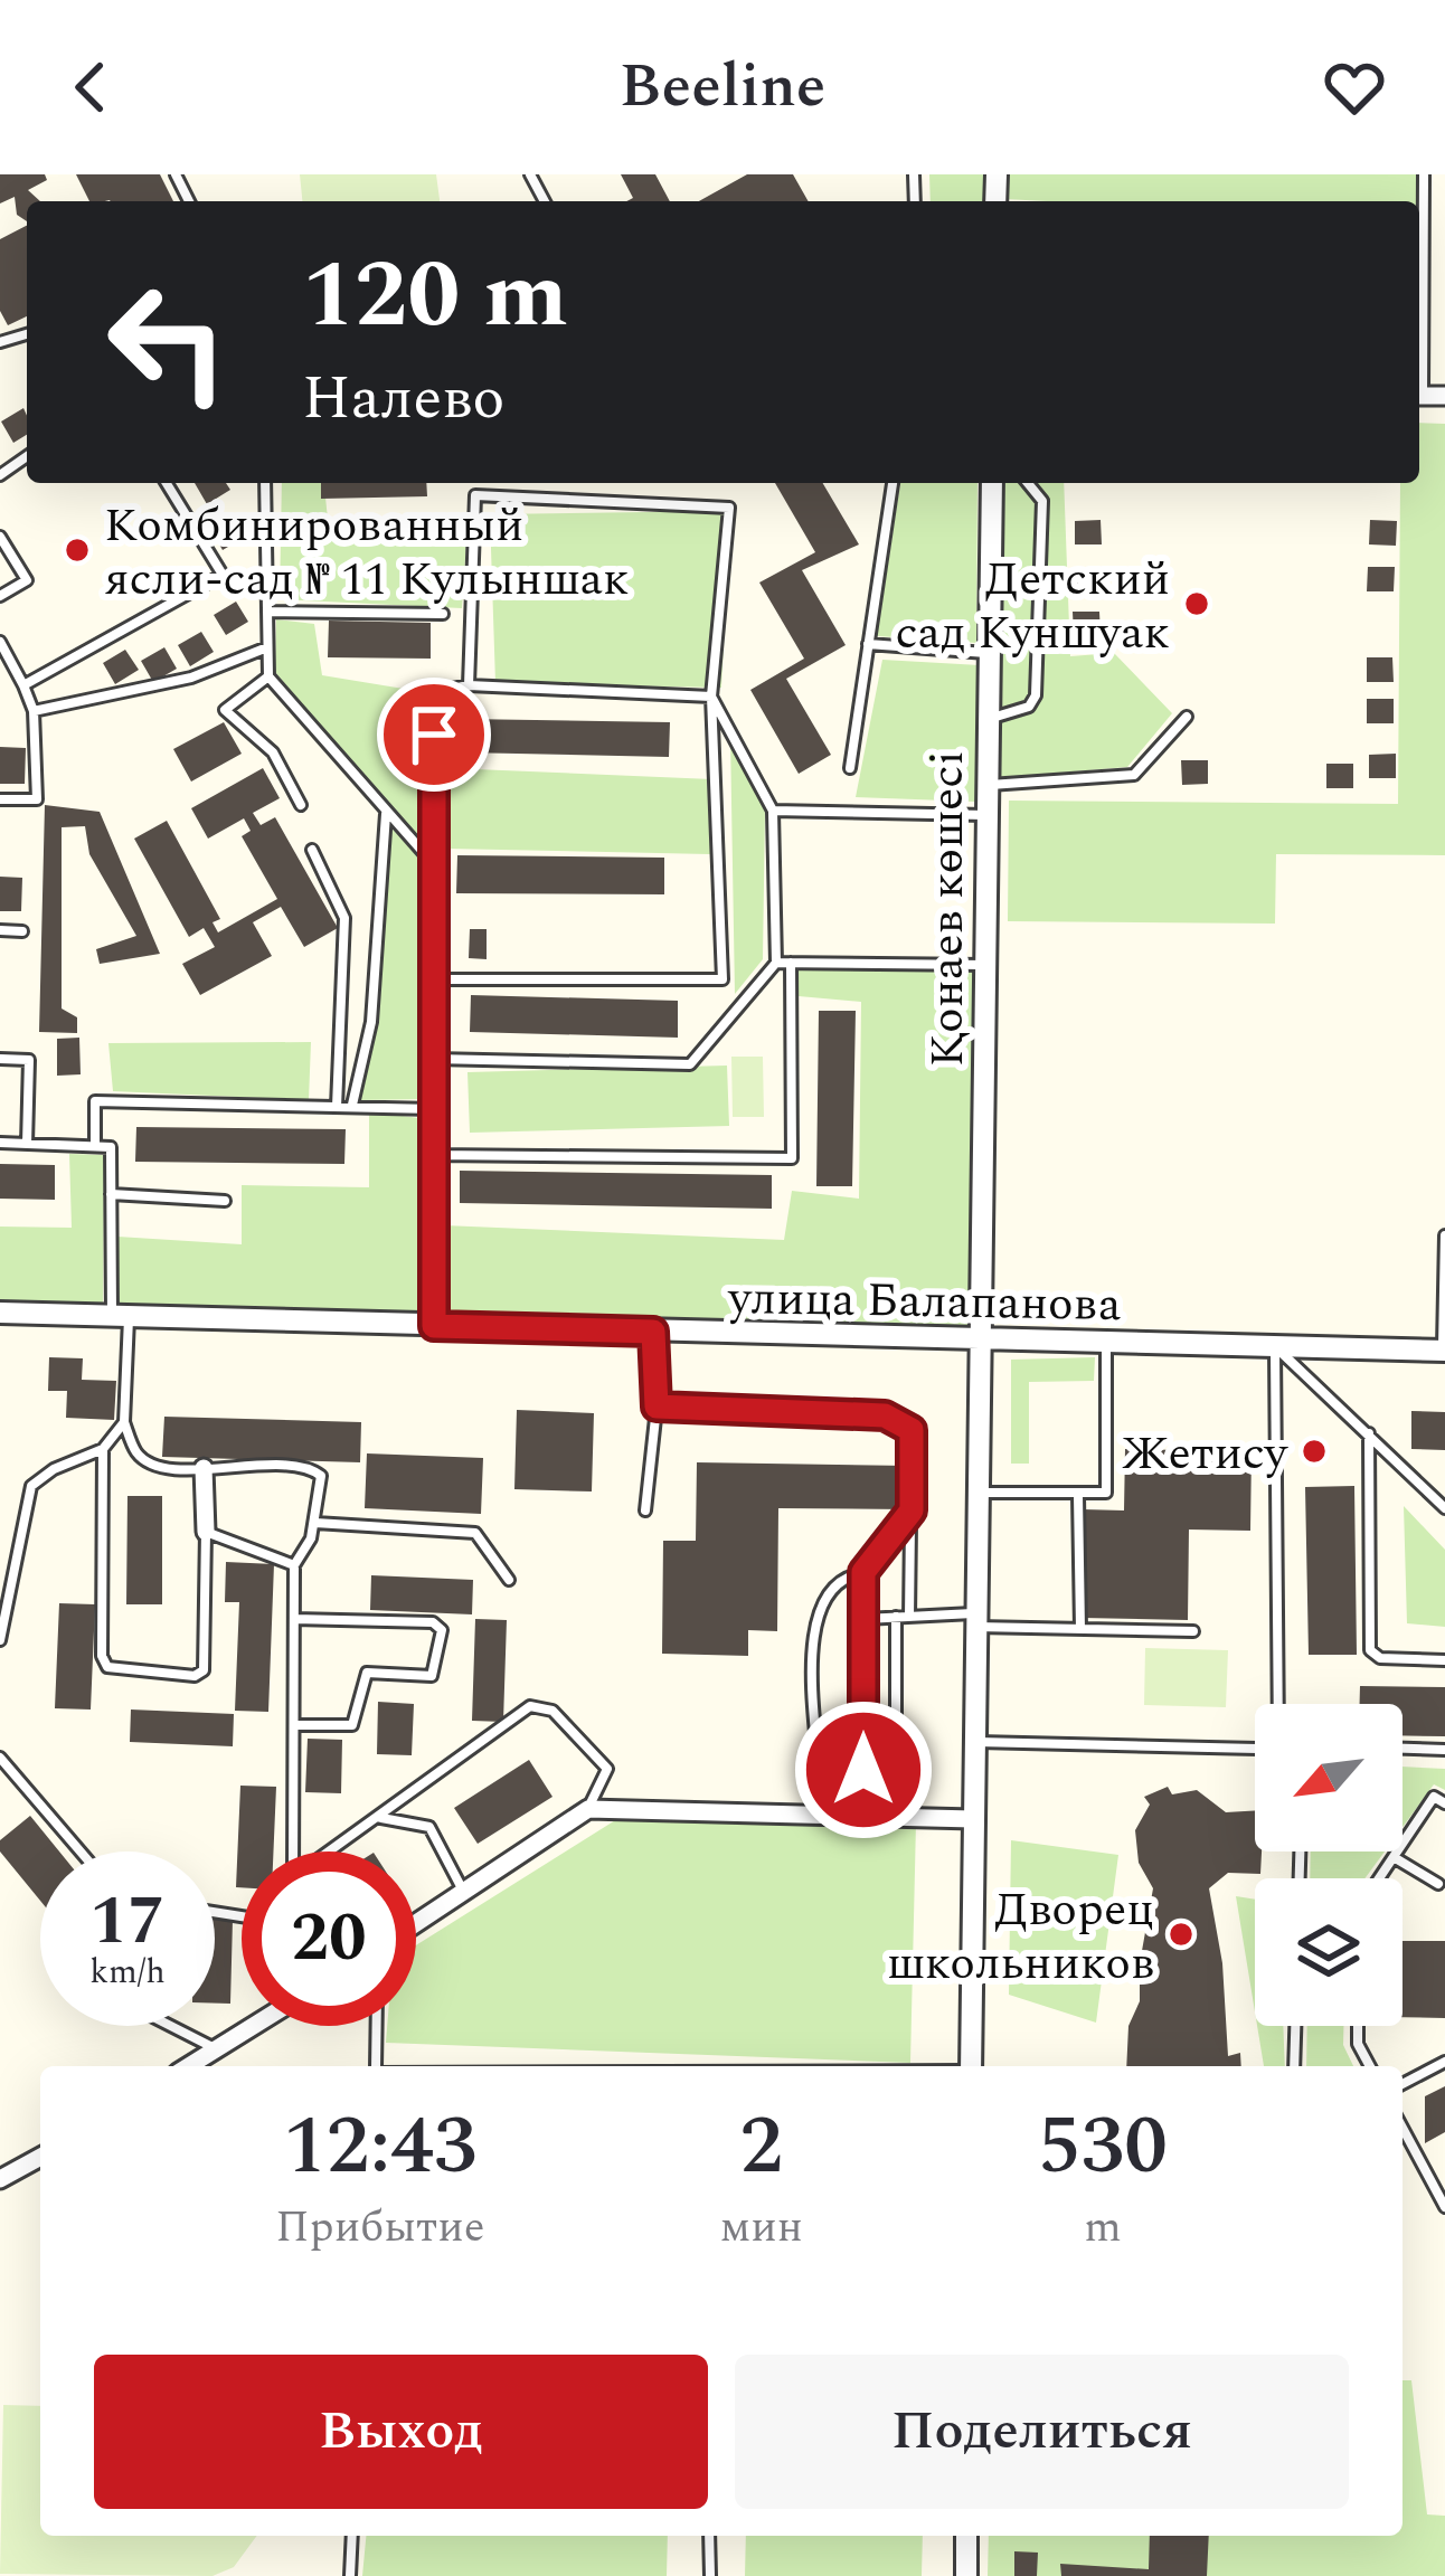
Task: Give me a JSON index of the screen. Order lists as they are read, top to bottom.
{
  "streets": {
    "street": ["Қонаев көшесі", "улица Балапанова"]
  },
  "crossings": [
    ["Қонаев көшесі", "улица Балапанова"]
  ],
  "places": [
    "Комбинированный ясли-сад № 11 Кулыншак",
    "Детский сад Куншуак",
    "Жетису",
    "Дворец школьников"
  ],
  "north": "bottom left",
  "page": {
    "header": "Beeline",
    "turn": ["120 m", "Налево"],
    "speed": "17 km/h",
    "limit": "20",
    "eta": [
      "12:43",
      "Прибытие",
      "2",
      "мин",
      "530",
      "m"
    ],
    "buttons": ["Выход", "Поделиться"]
  }
}
